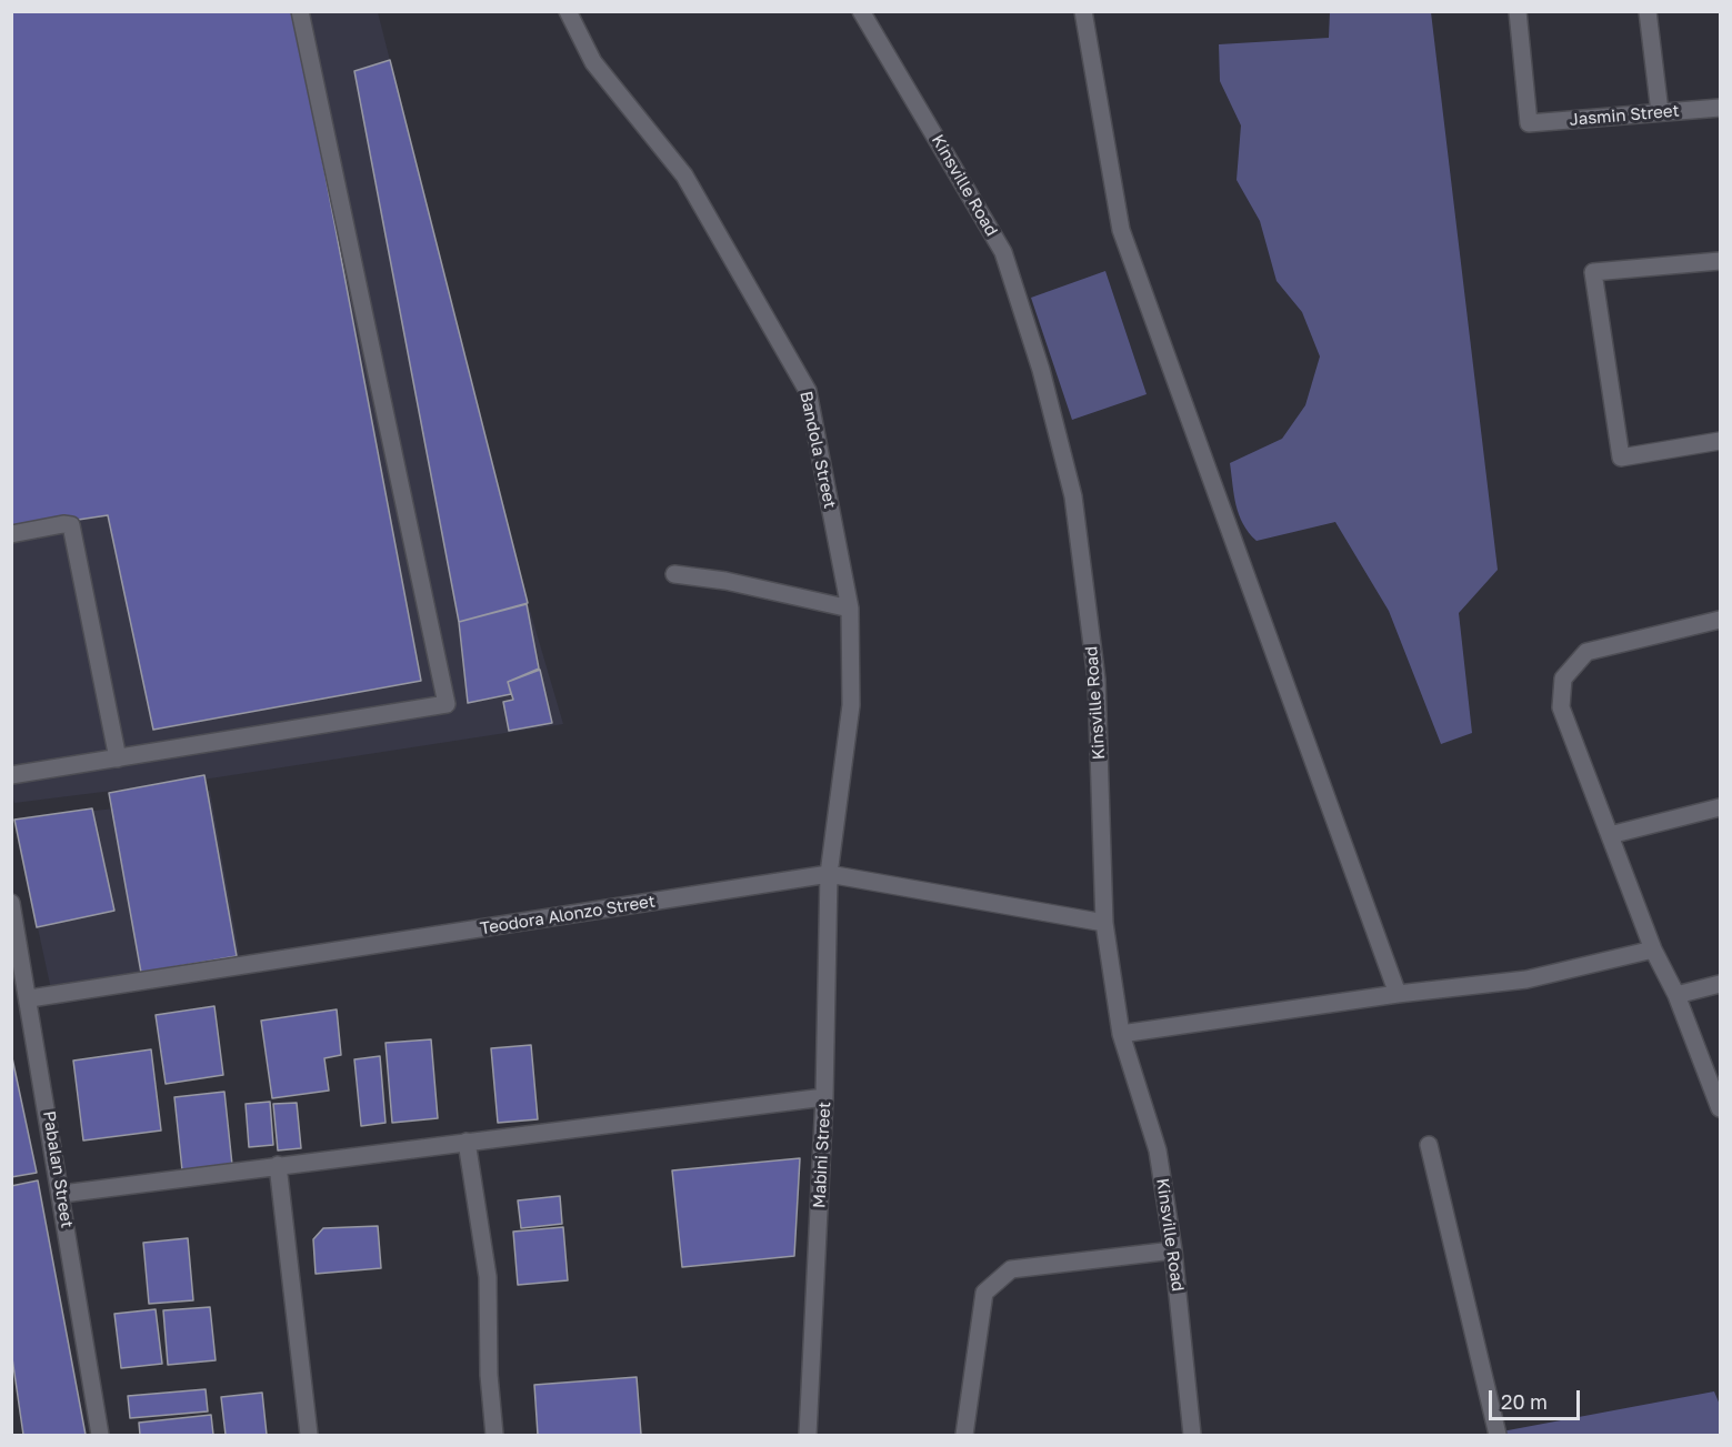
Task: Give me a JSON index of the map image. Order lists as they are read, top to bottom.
{
  "streets": {
    "street": [
      "Jasmin Street",
      "Kinsville Road",
      "Bandola Street",
      "Teodora Alonzo Street",
      "Mabini Street",
      "Pabalan Street"
    ]
  },
  "crossings": [
    ["Kinsville Road", "Teodora Alonzo Street"],
    ["Bandola Street", "Teodora Alonzo Street"],
    ["Bandola Street", "Mabini Street"],
    ["Teodora Alonzo Street", "Mabini Street"],
    ["Teodora Alonzo Street", "Pabalan Street"]
  ],
  "scale_bar": "20 m"
}
